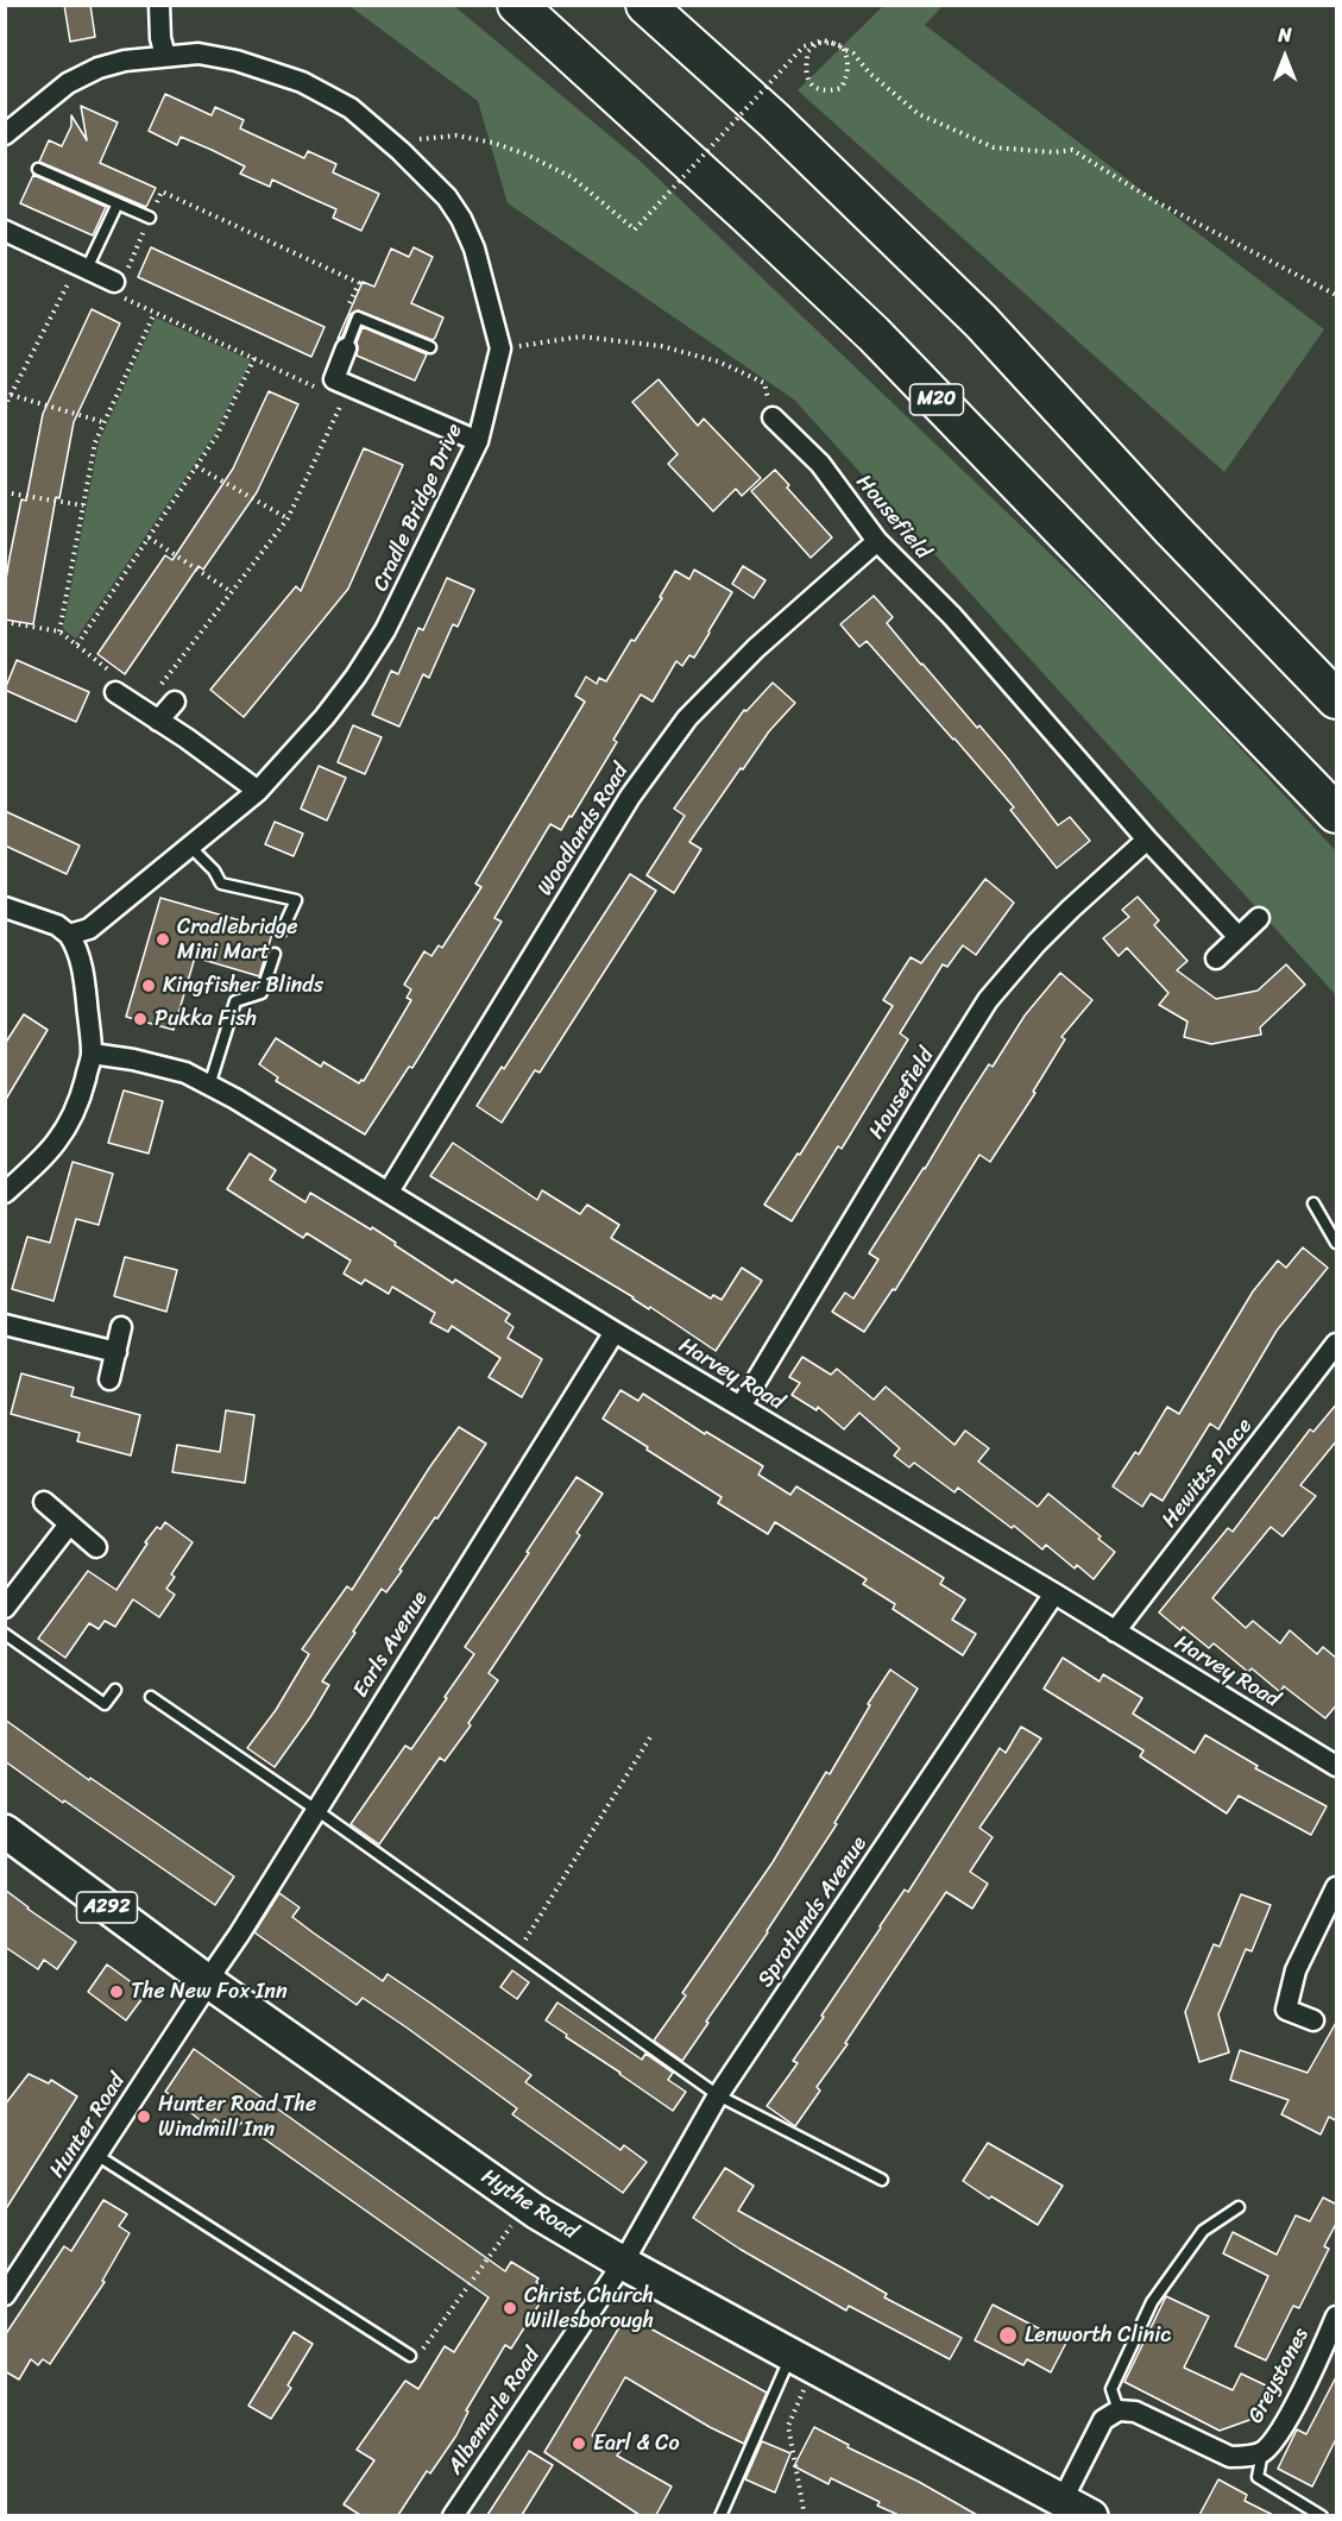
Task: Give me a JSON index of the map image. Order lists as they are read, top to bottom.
{
  "streets": {
    "highway": ["M20"],
    "main road": ["A292", "Hythe Road"],
    "street": [
      "Cradle Bridge Drive",
      "Housefield",
      "Woodlands Road",
      "Harvey Road",
      "Hewitts Place",
      "Earls Avenue",
      "Sprotlands Avenue",
      "Hunter Road",
      "Greystones",
      "Albemarle Road"
    ]
  },
  "crossings": [
    ["Housefield", "Woodlands Road"],
    ["Housefield", "Harvey Road"],
    ["Woodlands Road", "Harvey Road"],
    ["Harvey Road", "Hewitts Place"],
    ["Harvey Road", "Earls Avenue"],
    ["Harvey Road", "Sprotlands Avenue"],
    ["Earls Avenue", "Hunter Road"],
    ["Earls Avenue", "Hythe Road"],
    ["Sprotlands Avenue", "Hythe Road"],
    ["Sprotlands Avenue", "Albemarle Road"],
    ["Hunter Road", "Hythe Road"],
    ["Hythe Road", "Albemarle Road"]
  ],
  "places": [
    "Cradlebridge Mini Mart",
    "Kingfisher Blinds",
    "Pukka Fish",
    "The New Fox Inn",
    "Hunter Road The Windmill Inn",
    "Christ Church Willesborough",
    "Lenworth Clinic",
    "Earl & Co"
  ],
  "north": "top"
}
